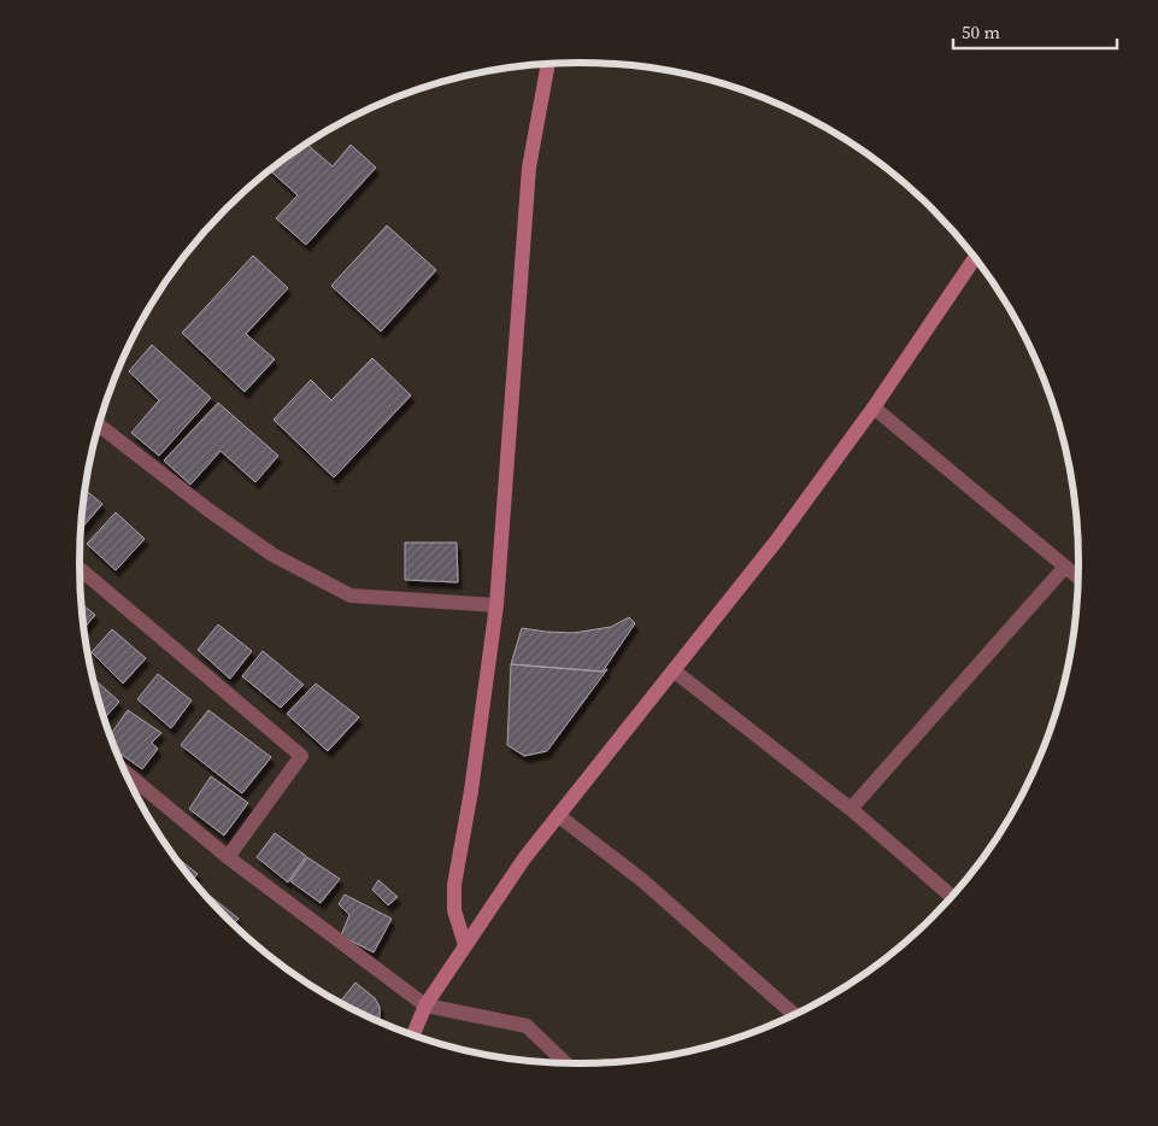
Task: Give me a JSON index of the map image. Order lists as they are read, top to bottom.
{
  "scale_bar": "50 m"
}
